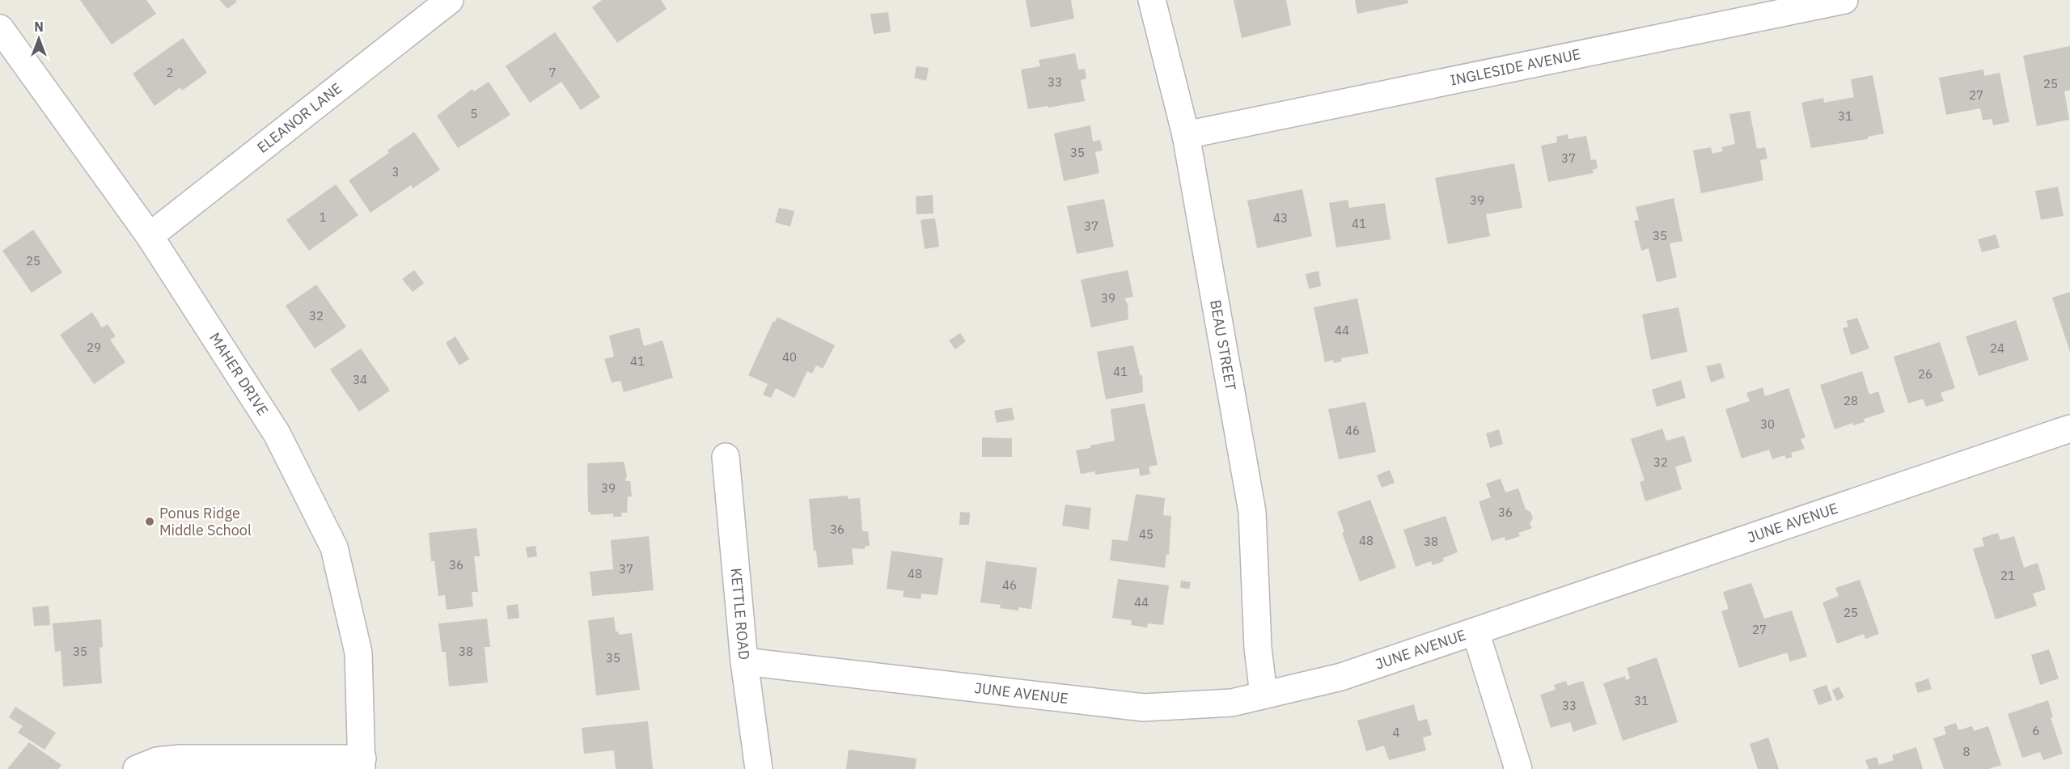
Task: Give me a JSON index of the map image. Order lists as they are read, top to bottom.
{
  "streets": {
    "street": [
      "INGLESIDE AVENUE",
      "ELEANOR LANE",
      "BEAU STREET",
      "MAHER DRIVE",
      "JUNE AVENUE",
      "KETTLE ROAD"
    ]
  },
  "crossings": [
    ["INGLESIDE AVENUE", "BEAU STREET"],
    ["ELEANOR LANE", "MAHER DRIVE"],
    ["BEAU STREET", "JUNE AVENUE"],
    ["JUNE AVENUE", "KETTLE ROAD"]
  ],
  "places": ["Ponus Ridge Middle School"],
  "house_numbers": [
    "2",
    "7",
    "33",
    "25",
    "27",
    "5",
    "31",
    "35",
    "37",
    "3",
    "39",
    "1",
    "43",
    "41",
    "37",
    "35",
    "25",
    "39",
    "32",
    "44",
    "29",
    "24",
    "40",
    "41",
    "41",
    "26",
    "34",
    "28",
    "30",
    "46",
    "32",
    "39",
    "36",
    "36",
    "45",
    "48",
    "38",
    "36",
    "37",
    "48",
    "21",
    "46",
    "44",
    "25",
    "27",
    "35",
    "38",
    "35",
    "31",
    "33",
    "6",
    "4",
    "8"
  ],
  "north": "top"
}
